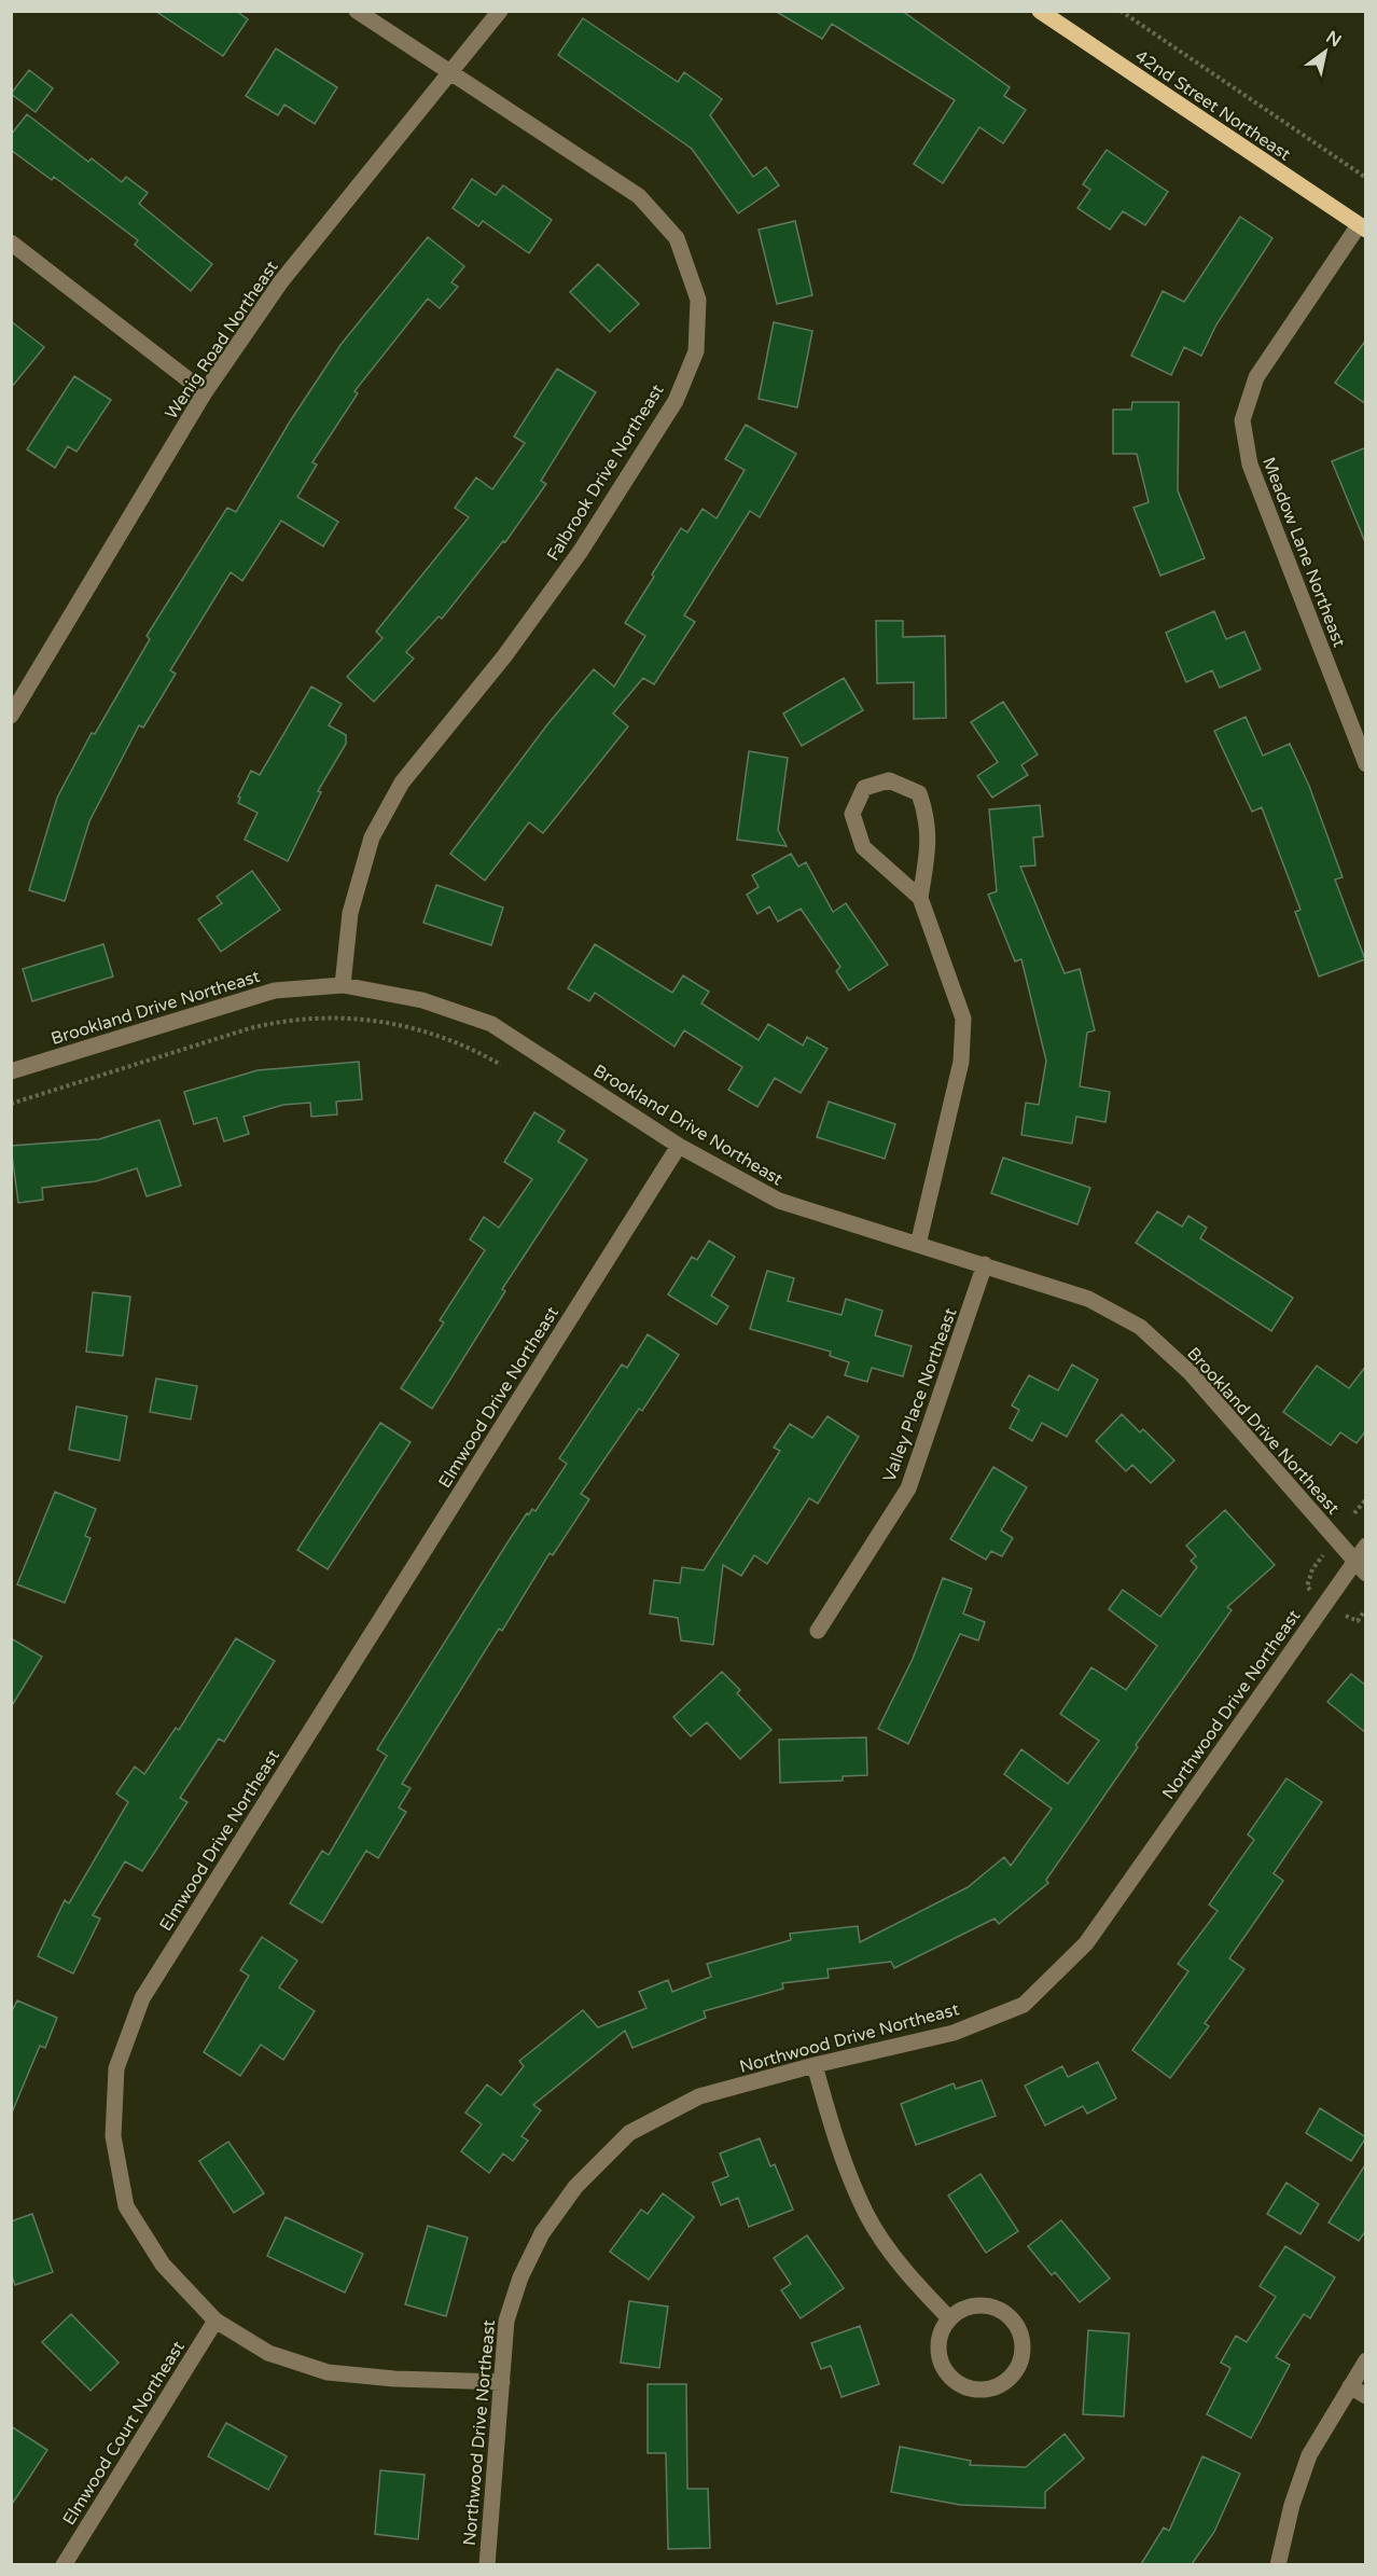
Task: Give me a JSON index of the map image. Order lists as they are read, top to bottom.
{
  "streets": {
    "main road": ["42nd Street Northeast"],
    "street": [
      "Wenig Road Northeast",
      "Falbrook Drive Northeast",
      "Meadow Lane Northeast",
      "Brookland Drive Northeast",
      "Valley Place Northeast",
      "Elmwood Drive Northeast",
      "Northwood Drive Northeast",
      "Elmwood Court Northeast"
    ]
  },
  "crossings": [
    ["42nd Street Northeast", "Meadow Lane Northeast"],
    ["Wenig Road Northeast", "Falbrook Drive Northeast"],
    ["Falbrook Drive Northeast", "Brookland Drive Northeast"],
    ["Brookland Drive Northeast", "Valley Place Northeast"],
    ["Brookland Drive Northeast", "Elmwood Drive Northeast"],
    ["Brookland Drive Northeast", "Northwood Drive Northeast"],
    ["Elmwood Drive Northeast", "Northwood Drive Northeast"],
    ["Elmwood Drive Northeast", "Elmwood Court Northeast"]
  ],
  "north": "top right"
}
